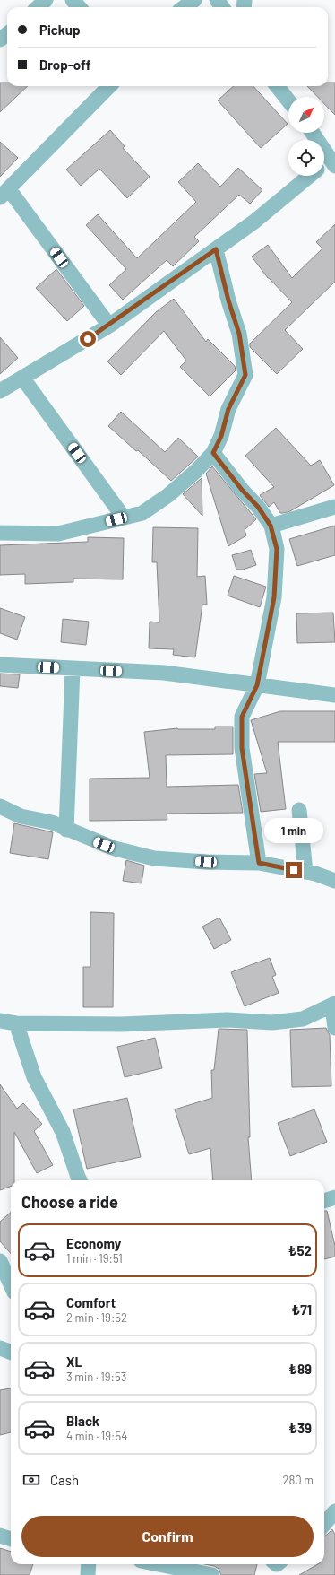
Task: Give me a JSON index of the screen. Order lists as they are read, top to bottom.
{
  "north": "top right",
  "page": {
    "banner": ["Pickup", "Drop-off"],
    "bubble": "1 min",
    "heading": "Choose a ride",
    "list": [
      {
        "name": "Economy",
        "note": "1 min · 19:51",
        "value": "₺52"
      },
      {
        "name": "Comfort",
        "note": "2 min · 19:52",
        "value": "₺71"
      },
      {
        "name": "XL",
        "note": "3 min · 19:53",
        "value": "₺89"
      },
      {
        "name": "Black",
        "note": "4 min · 19:54",
        "value": "₺39"
      }
    ],
    "pay": ["Cash", "280 m"],
    "buttons": "Confirm"
  }
}
